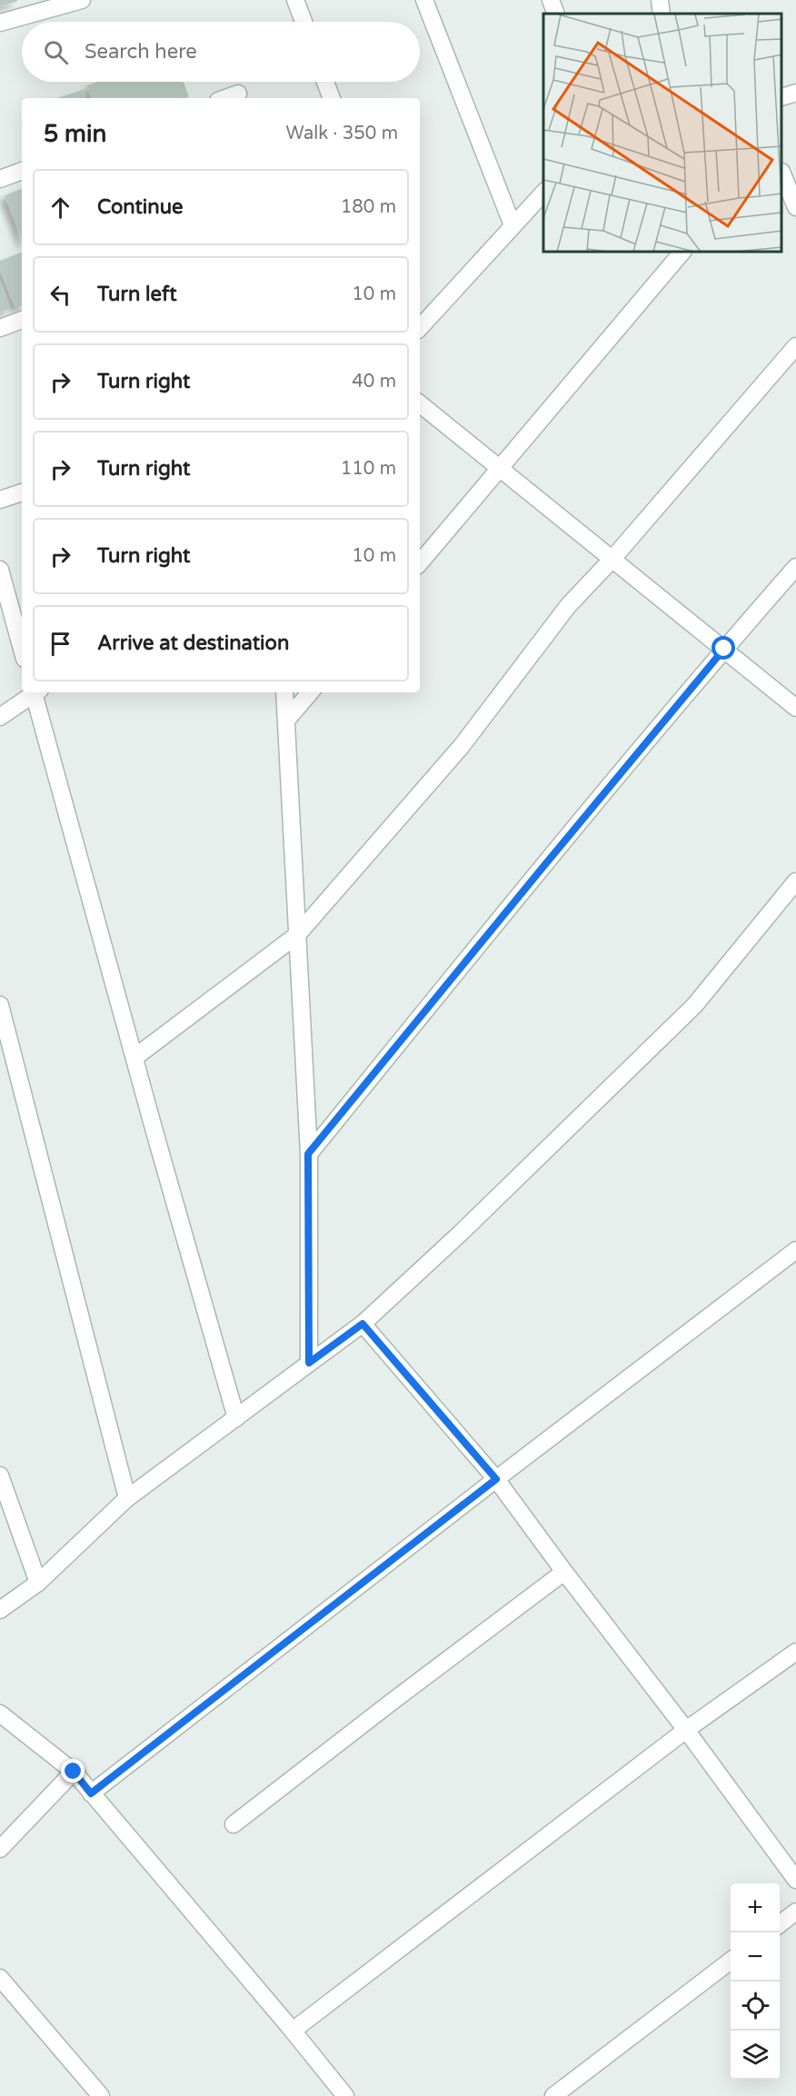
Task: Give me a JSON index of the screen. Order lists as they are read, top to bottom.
{
  "page": {
    "search": "Search here",
    "heading": ["5 min", "Walk · 350 m"],
    "list": [
      ["Continue", "180 m"],
      ["Turn left", "10 m"],
      ["Turn right", "40 m"],
      ["Turn right", "110 m"],
      ["Turn right", "10 m"],
      "Arrive at destination"
    ],
    "map_buttons": ["+", "−"]
  }
}
